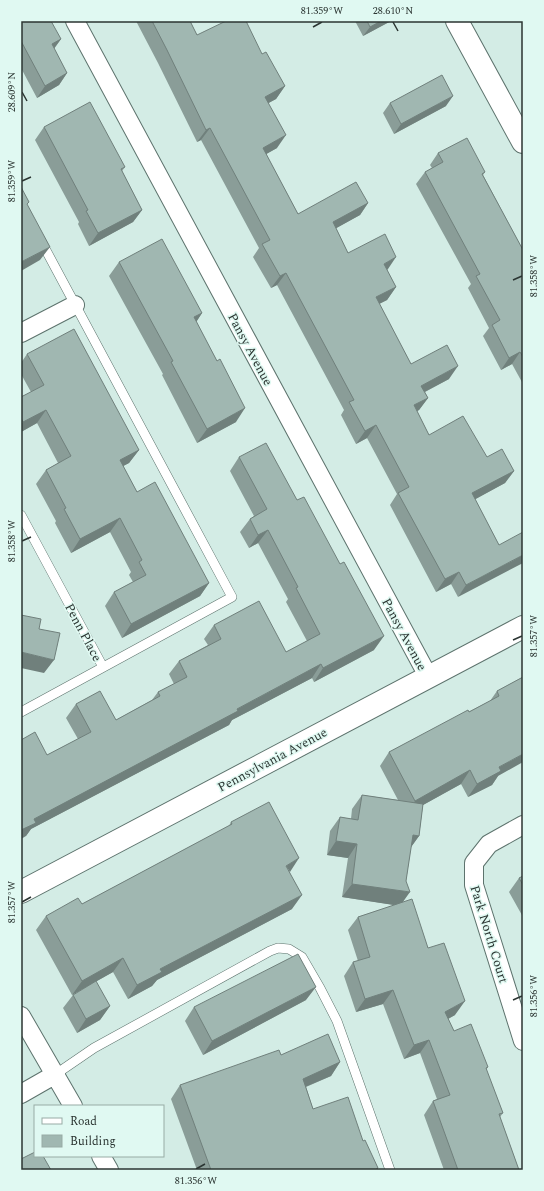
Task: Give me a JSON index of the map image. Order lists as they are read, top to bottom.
{
  "streets": {
    "street": ["Pansy Avenue", "Pennsylvania Avenue", "Park North Court"],
    "lane": ["Penn Place"]
  },
  "crossings": [
    ["Pansy Avenue", "Pennsylvania Avenue"]
  ],
  "legend": ["Road", "Building"],
  "coordinates": [
    "81.359°W",
    "28.610°N",
    "28.609°N",
    "81.358°W",
    "81.357°W",
    "81.356°W"
  ]
}
